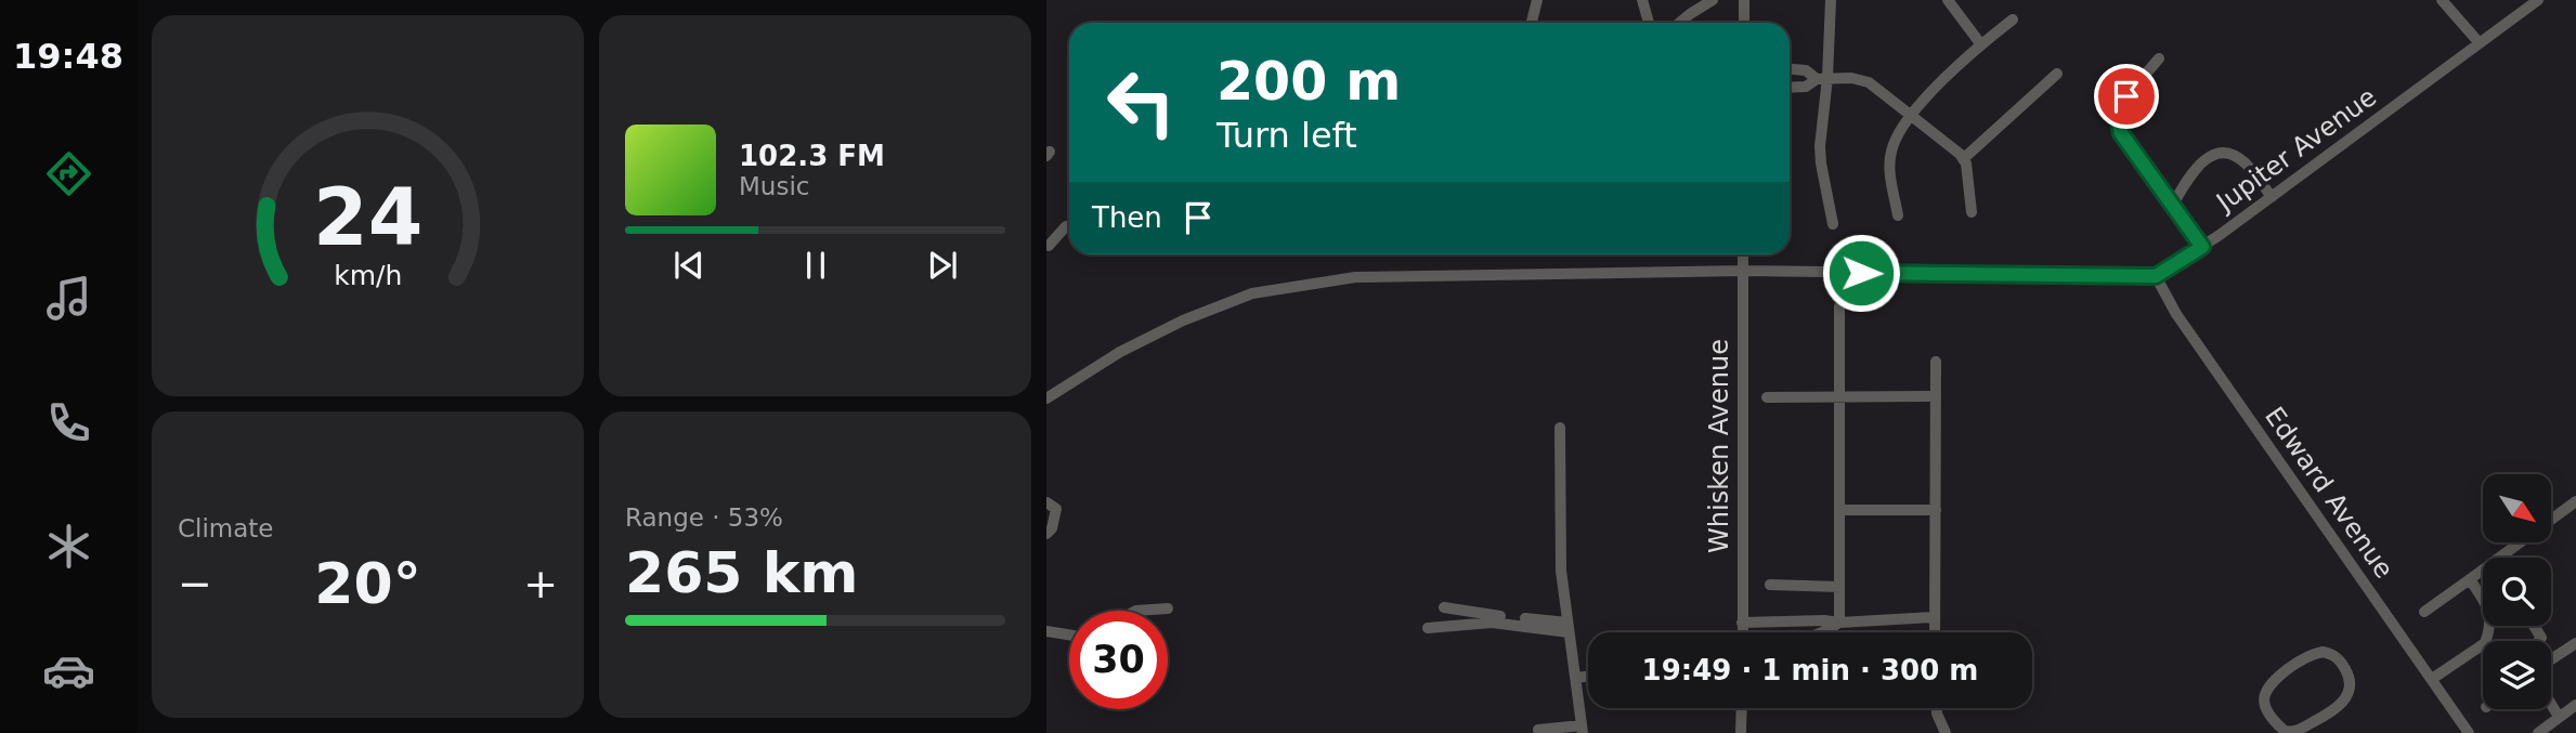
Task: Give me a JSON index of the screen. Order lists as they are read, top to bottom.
{
  "streets": {
    "street": ["Jupiter Avenue", "Whisken Avenue", "Edward Avenue"]
  },
  "crossings": [
    ["Jupiter Avenue", "Edward Avenue"]
  ],
  "north": "bottom right",
  "page": {
    "tabs": "19:48",
    "turn": ["200 m", "Turn left"],
    "song": ["102.3 FM", "Music"],
    "then": "Then",
    "tile": [
      "Climate",
      ["Range · 53%", "265 km"]
    ],
    "heat": ["−", "20°", "+"],
    "limit": "30",
    "trip": "19:49 · 1 min · 300 m",
    "gauge": ["24", "km/h"]
  }
}
